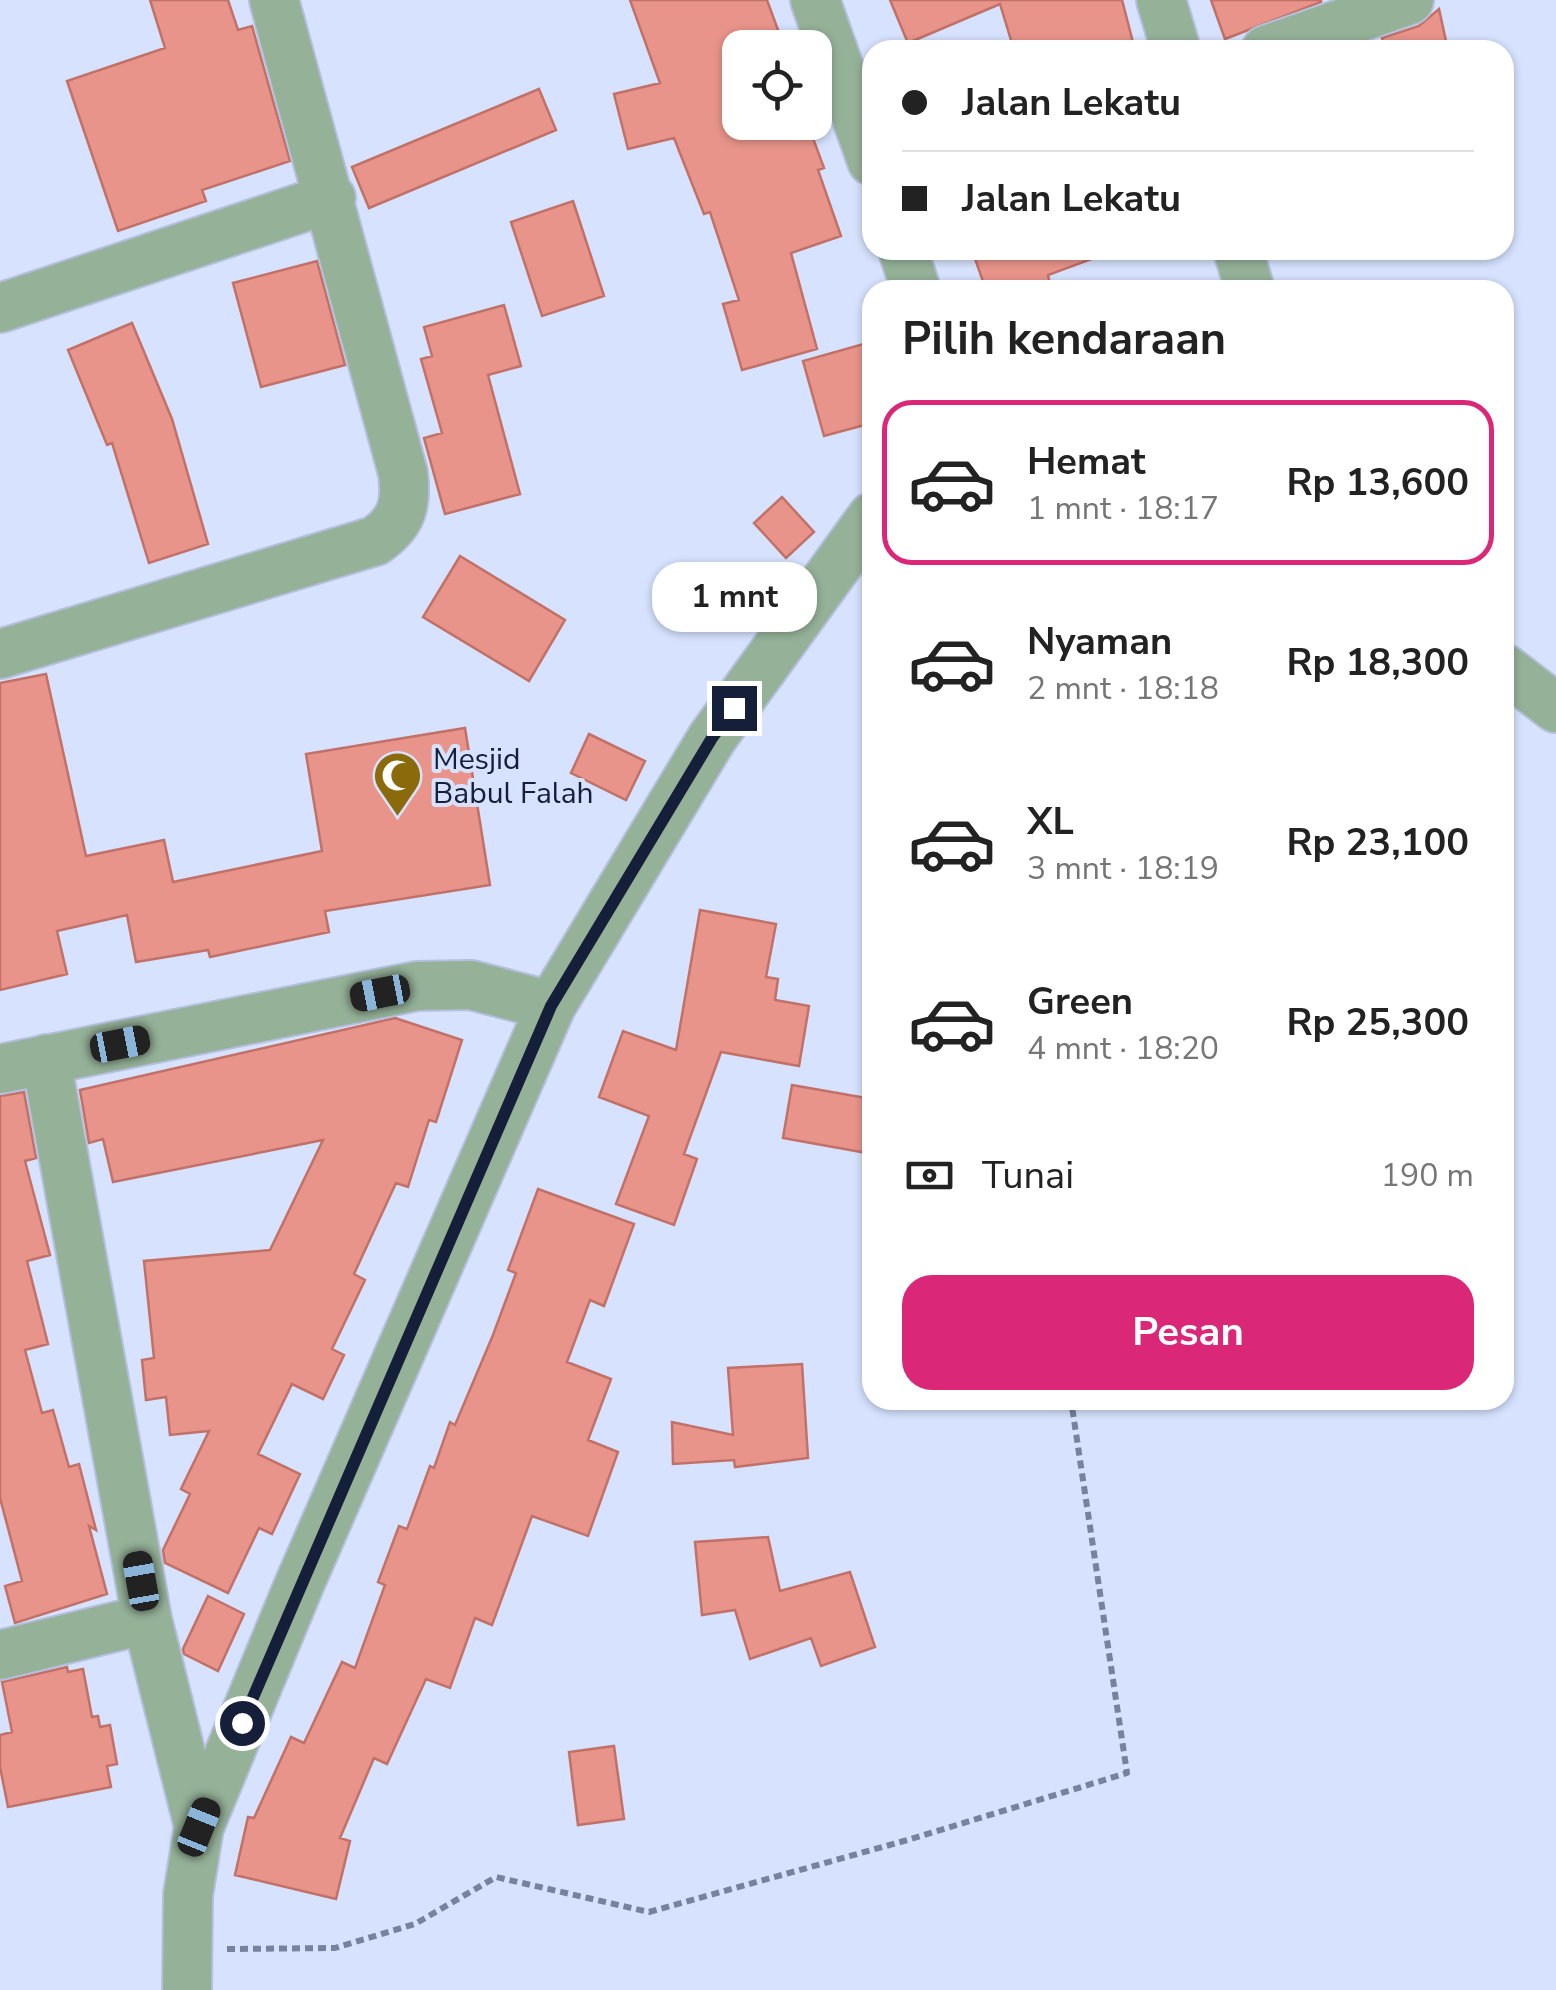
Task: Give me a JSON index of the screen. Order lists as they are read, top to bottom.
{
  "places": {
    "mosque": ["Mesjid Babul Falah"]
  },
  "page": {
    "banner": ["Jalan Lekatu", "Jalan Lekatu"],
    "heading": "Pilih kendaraan",
    "list": [
      {
        "name": "Hemat",
        "note": "1 mnt · 18:17",
        "value": "Rp 13,600"
      },
      {
        "name": "Nyaman",
        "note": "2 mnt · 18:18",
        "value": "Rp 18,300"
      },
      {
        "name": "XL",
        "note": "3 mnt · 18:19",
        "value": "Rp 23,100"
      },
      {
        "name": "Green",
        "note": "4 mnt · 18:20",
        "value": "Rp 25,300"
      }
    ],
    "bubble": "1 mnt",
    "pay": ["Tunai", "190 m"],
    "buttons": "Pesan"
  }
}
